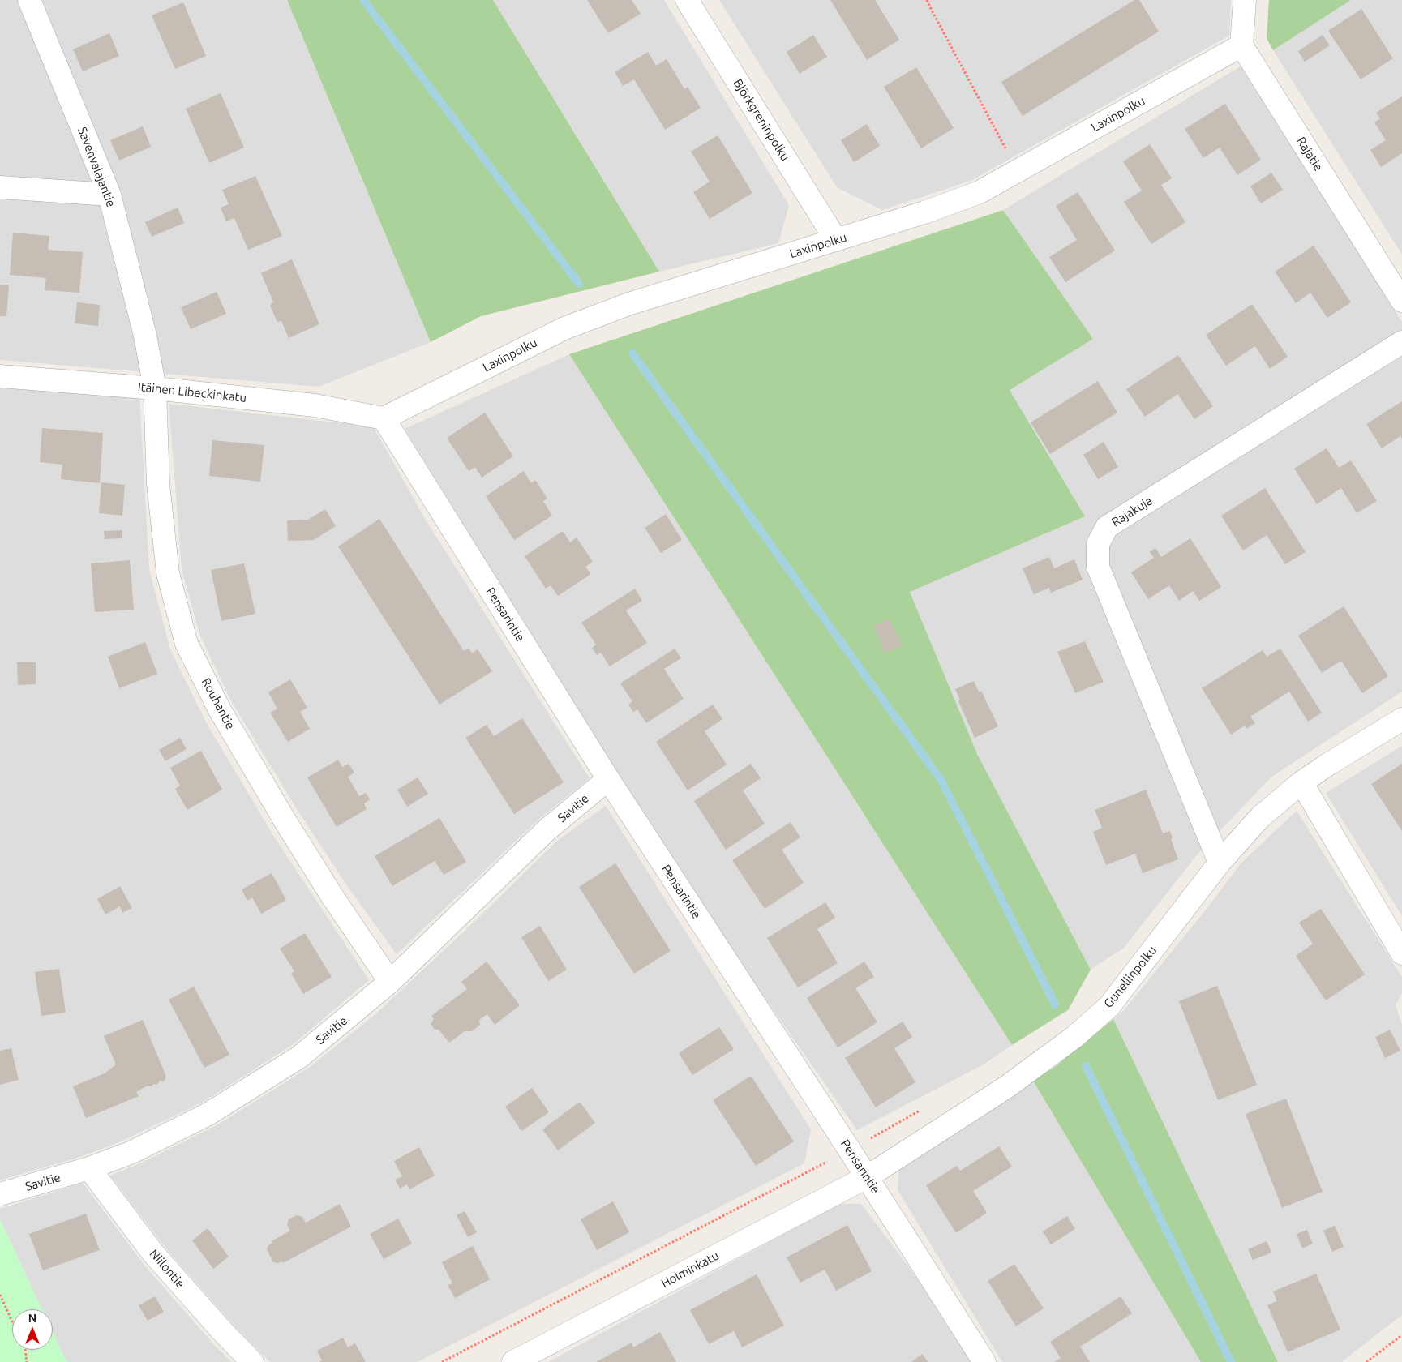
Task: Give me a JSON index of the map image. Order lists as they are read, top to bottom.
{
  "streets": {
    "street": [
      "Laxinpolku",
      "Björkgreninpolku",
      "Rajatie",
      "Savenvalajantie",
      "Itäinen Libeckinkatu",
      "Rajakuja",
      "Pensarintie",
      "Rouhantie",
      "Savitie",
      "Gunellinpolku",
      "Niilontie",
      "Holminkatu"
    ]
  },
  "crossings": [
    ["Laxinpolku", "Björkgreninpolku"],
    ["Laxinpolku", "Rajatie"],
    ["Laxinpolku", "Itäinen Libeckinkatu"],
    ["Laxinpolku", "Pensarintie"],
    ["Savenvalajantie", "Itäinen Libeckinkatu"],
    ["Savenvalajantie", "Rouhantie"],
    ["Itäinen Libeckinkatu", "Pensarintie"],
    ["Itäinen Libeckinkatu", "Rouhantie"],
    ["Rajakuja", "Gunellinpolku"],
    ["Pensarintie", "Savitie"],
    ["Pensarintie", "Gunellinpolku"],
    ["Pensarintie", "Holminkatu"],
    ["Rouhantie", "Savitie"],
    ["Savitie", "Niilontie"],
    ["Gunellinpolku", "Holminkatu"]
  ],
  "north": "top"
}
